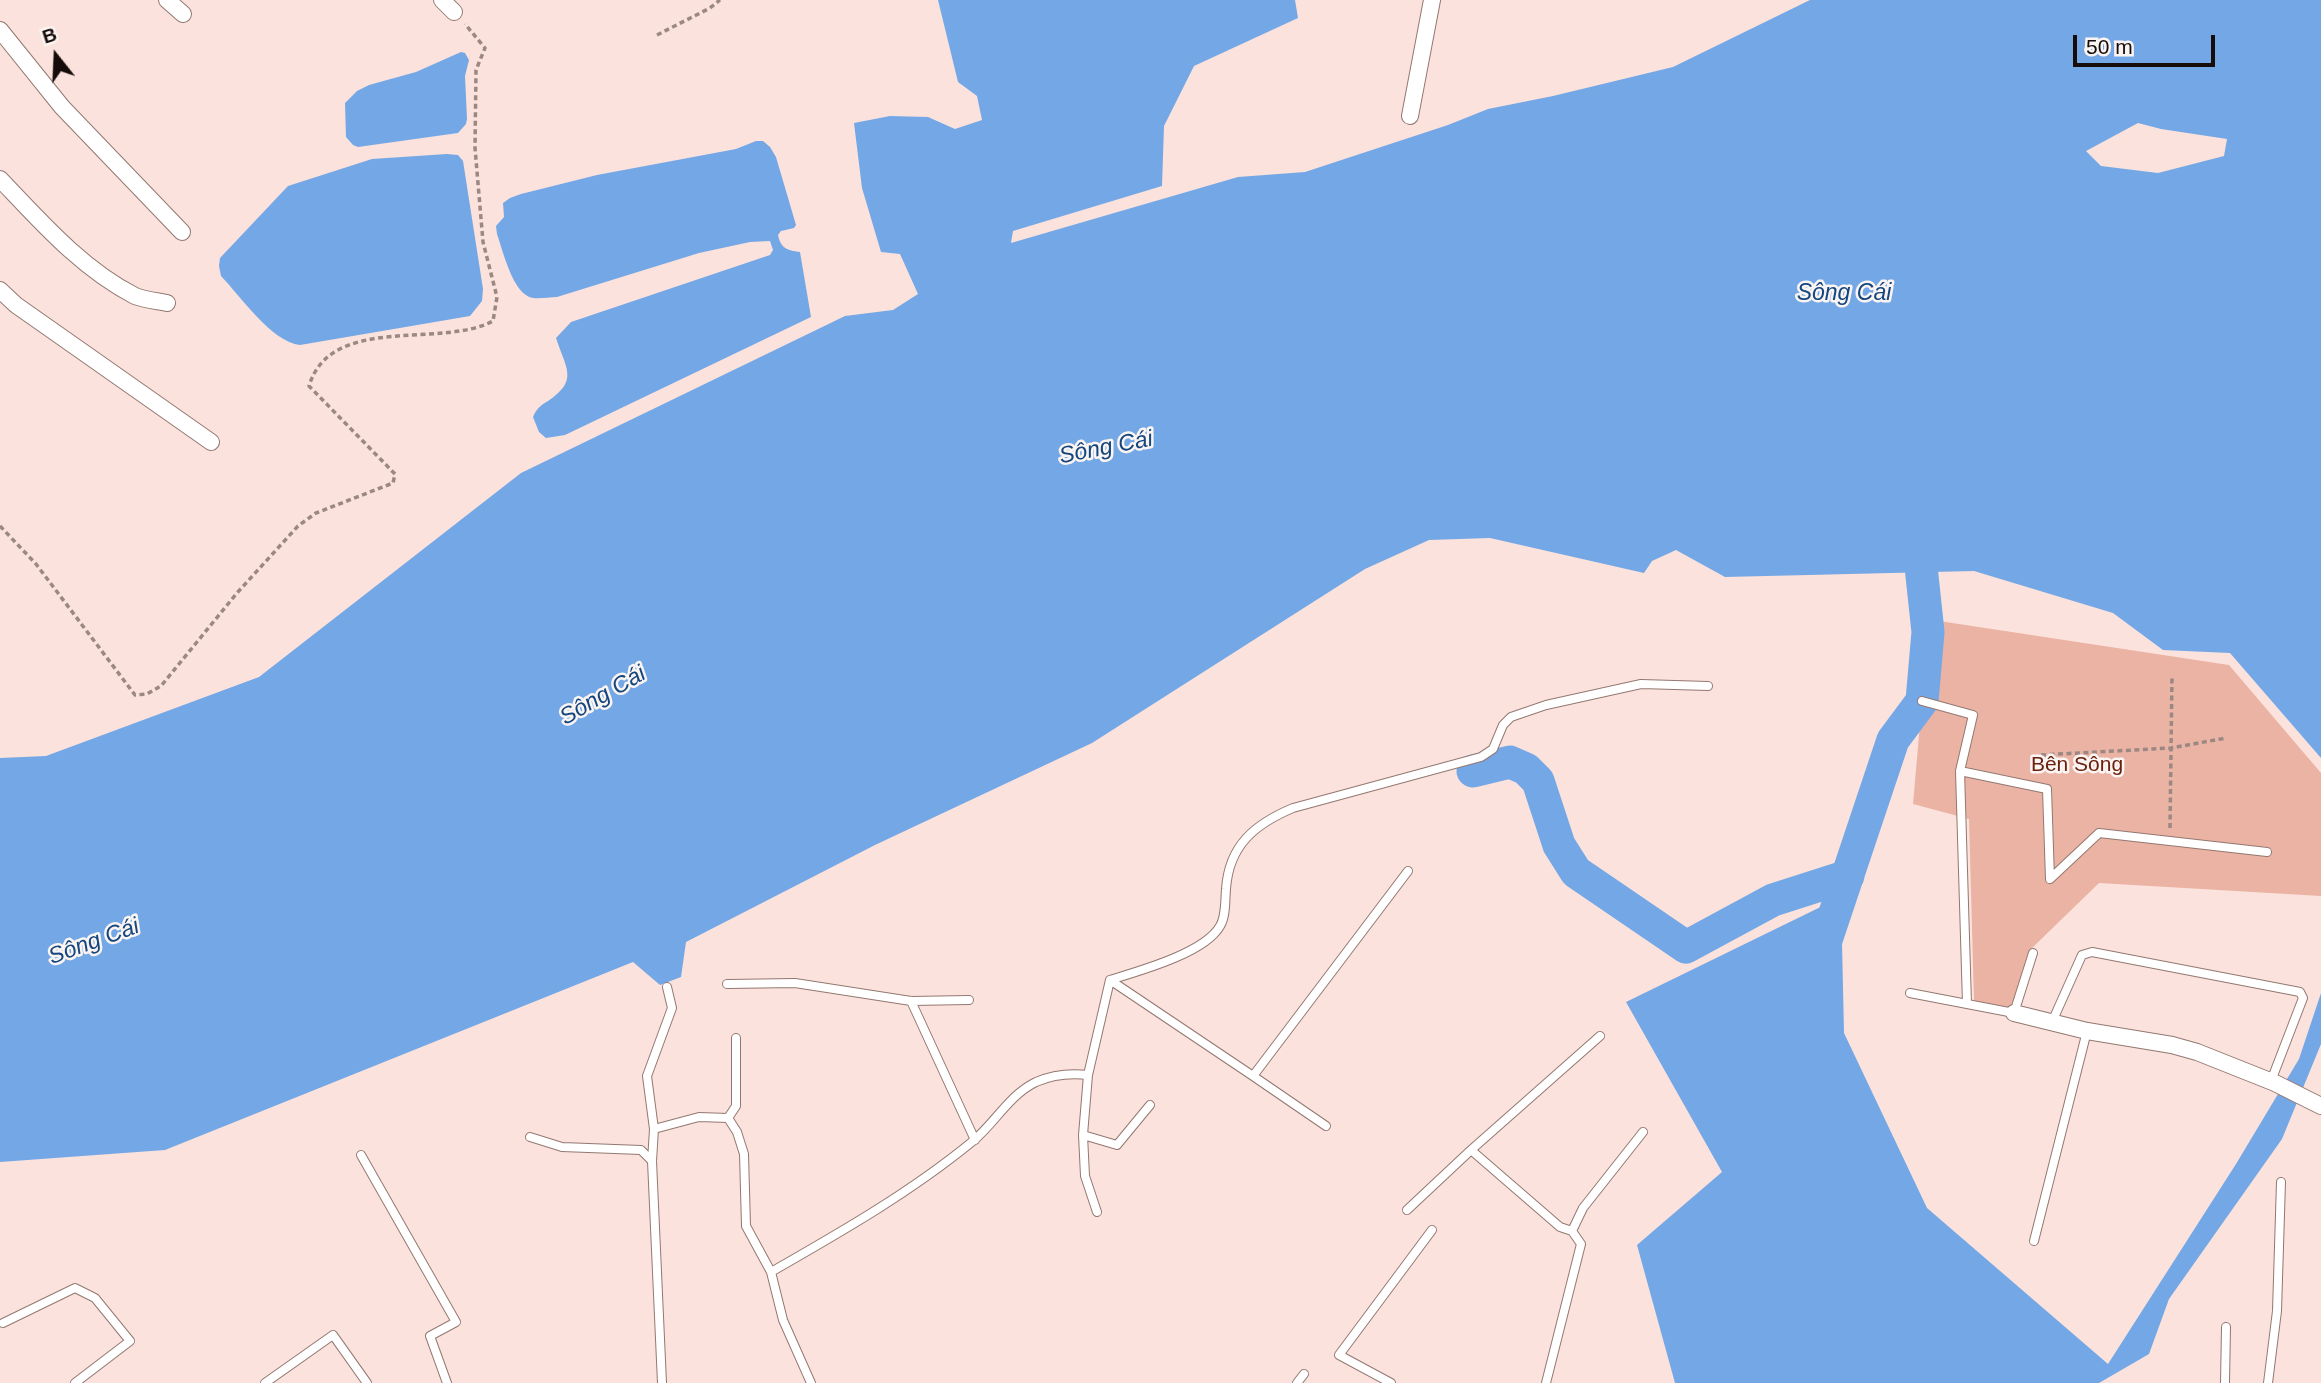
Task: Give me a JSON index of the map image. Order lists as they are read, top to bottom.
{
  "water": ["Sông Cái"],
  "parks": ["Bên Sông"],
  "scale_bar": "50 m",
  "north": "top"
}
